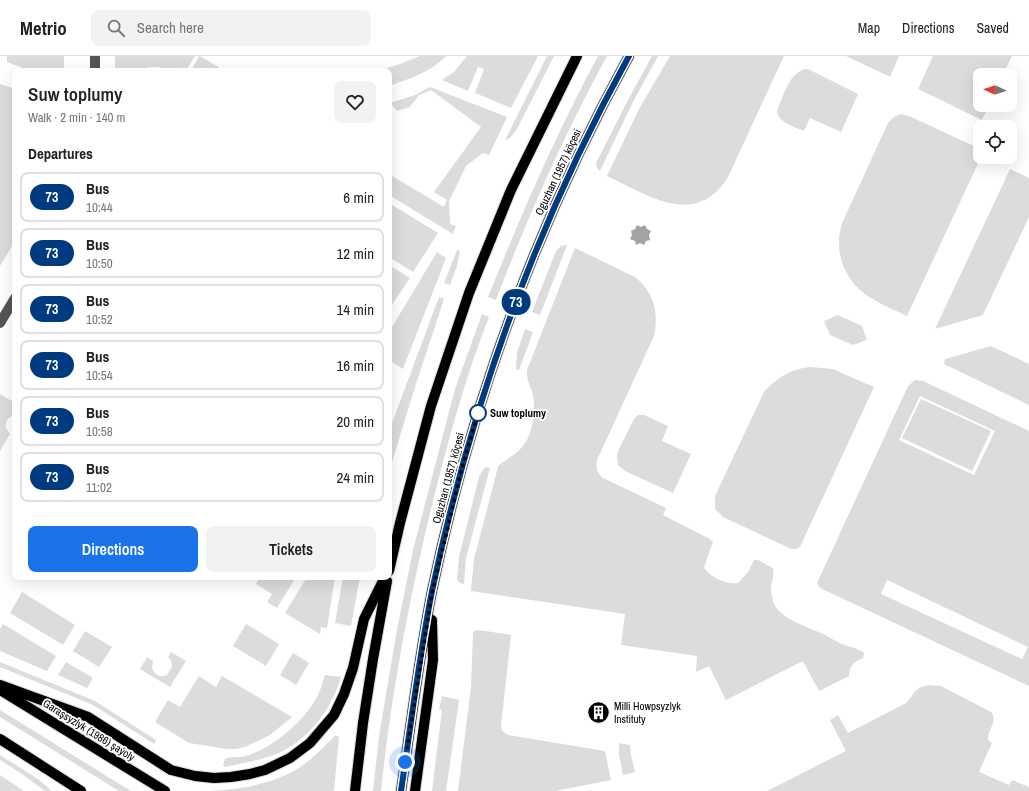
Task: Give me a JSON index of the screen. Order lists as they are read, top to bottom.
{
  "streets": {
    "main road": ["Oguzhan (1957) köçesi", "Garaşsyzlyk (1986) şaýoly"]
  },
  "places": {
    "other": ["Suw toplumy"],
    "building": ["Milli Howpsyzlyk Instituty"]
  },
  "lines": ["bus line 73"],
  "north": "left",
  "page": {
    "header": "Metrio",
    "search": "Search here",
    "nav": ["Map", "Directions", "Saved"],
    "on_map": "73",
    "heading": [
      ["Suw toplumy", "Walk · 2 min · 140 m"],
      "Departures"
    ],
    "list": [
      {
        "mark": "73",
        "name": "Bus",
        "note": "10:44",
        "value": "6 min"
      },
      {
        "mark": "73",
        "name": "Bus",
        "note": "10:50",
        "value": "12 min"
      },
      {
        "mark": "73",
        "name": "Bus",
        "note": "10:52",
        "value": "14 min"
      },
      {
        "mark": "73",
        "name": "Bus",
        "note": "10:54",
        "value": "16 min"
      },
      {
        "mark": "73",
        "name": "Bus",
        "note": "10:58",
        "value": "20 min"
      },
      {
        "mark": "73",
        "name": "Bus",
        "note": "11:02",
        "value": "24 min"
      }
    ],
    "buttons": ["Directions", "Tickets"]
  }
}
